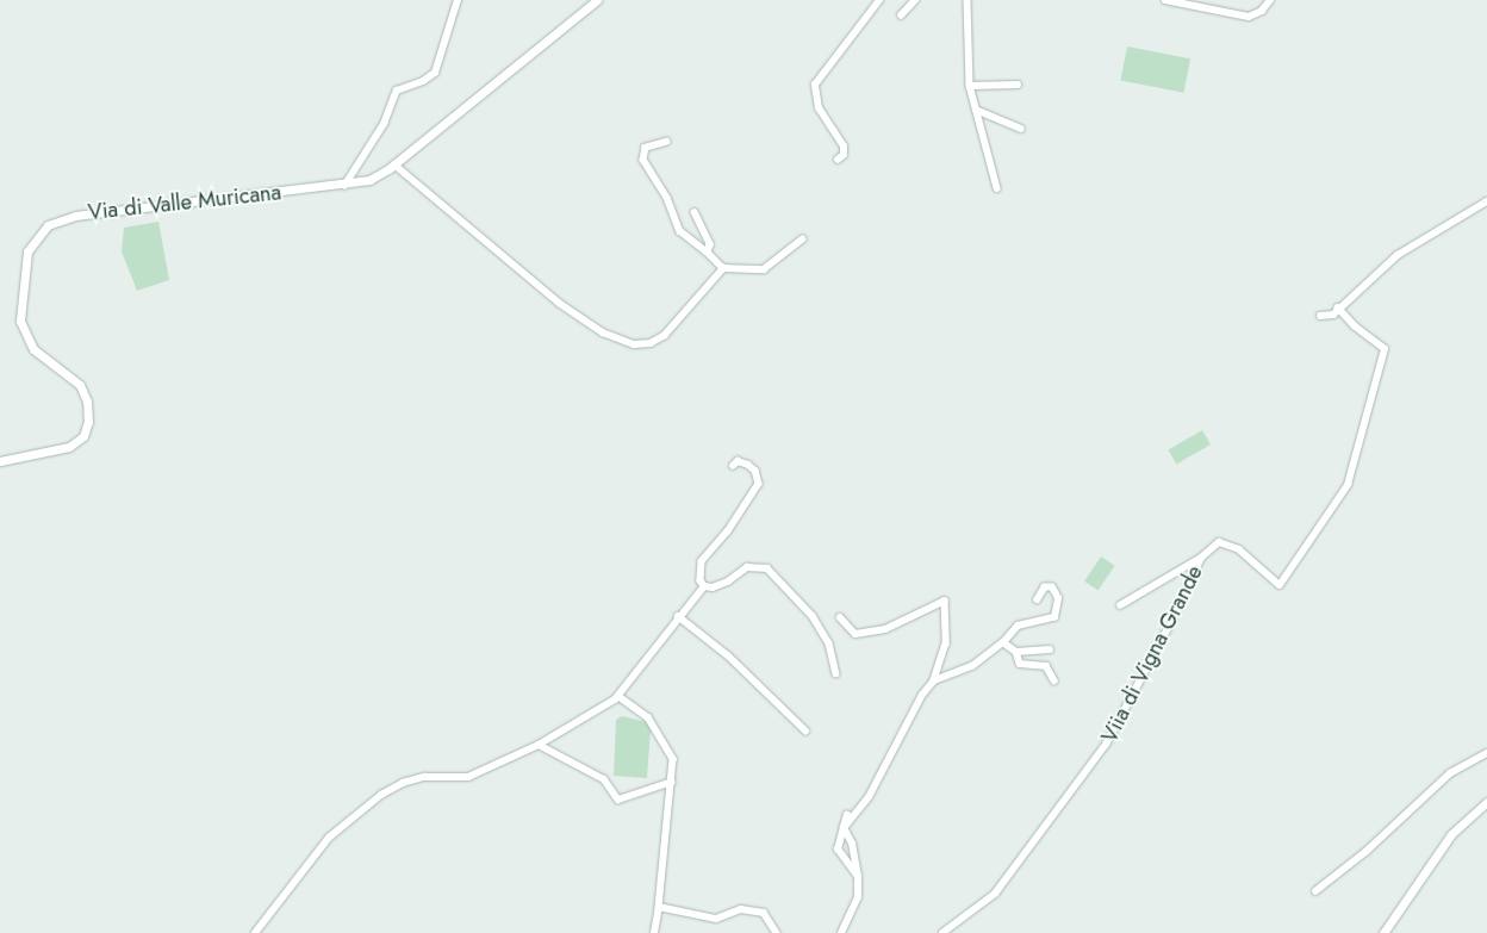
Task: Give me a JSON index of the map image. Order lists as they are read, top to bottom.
{
  "streets": {
    "street": ["Via di Valle Muricana", "Viia di Vigna Grande"]
  }
}
